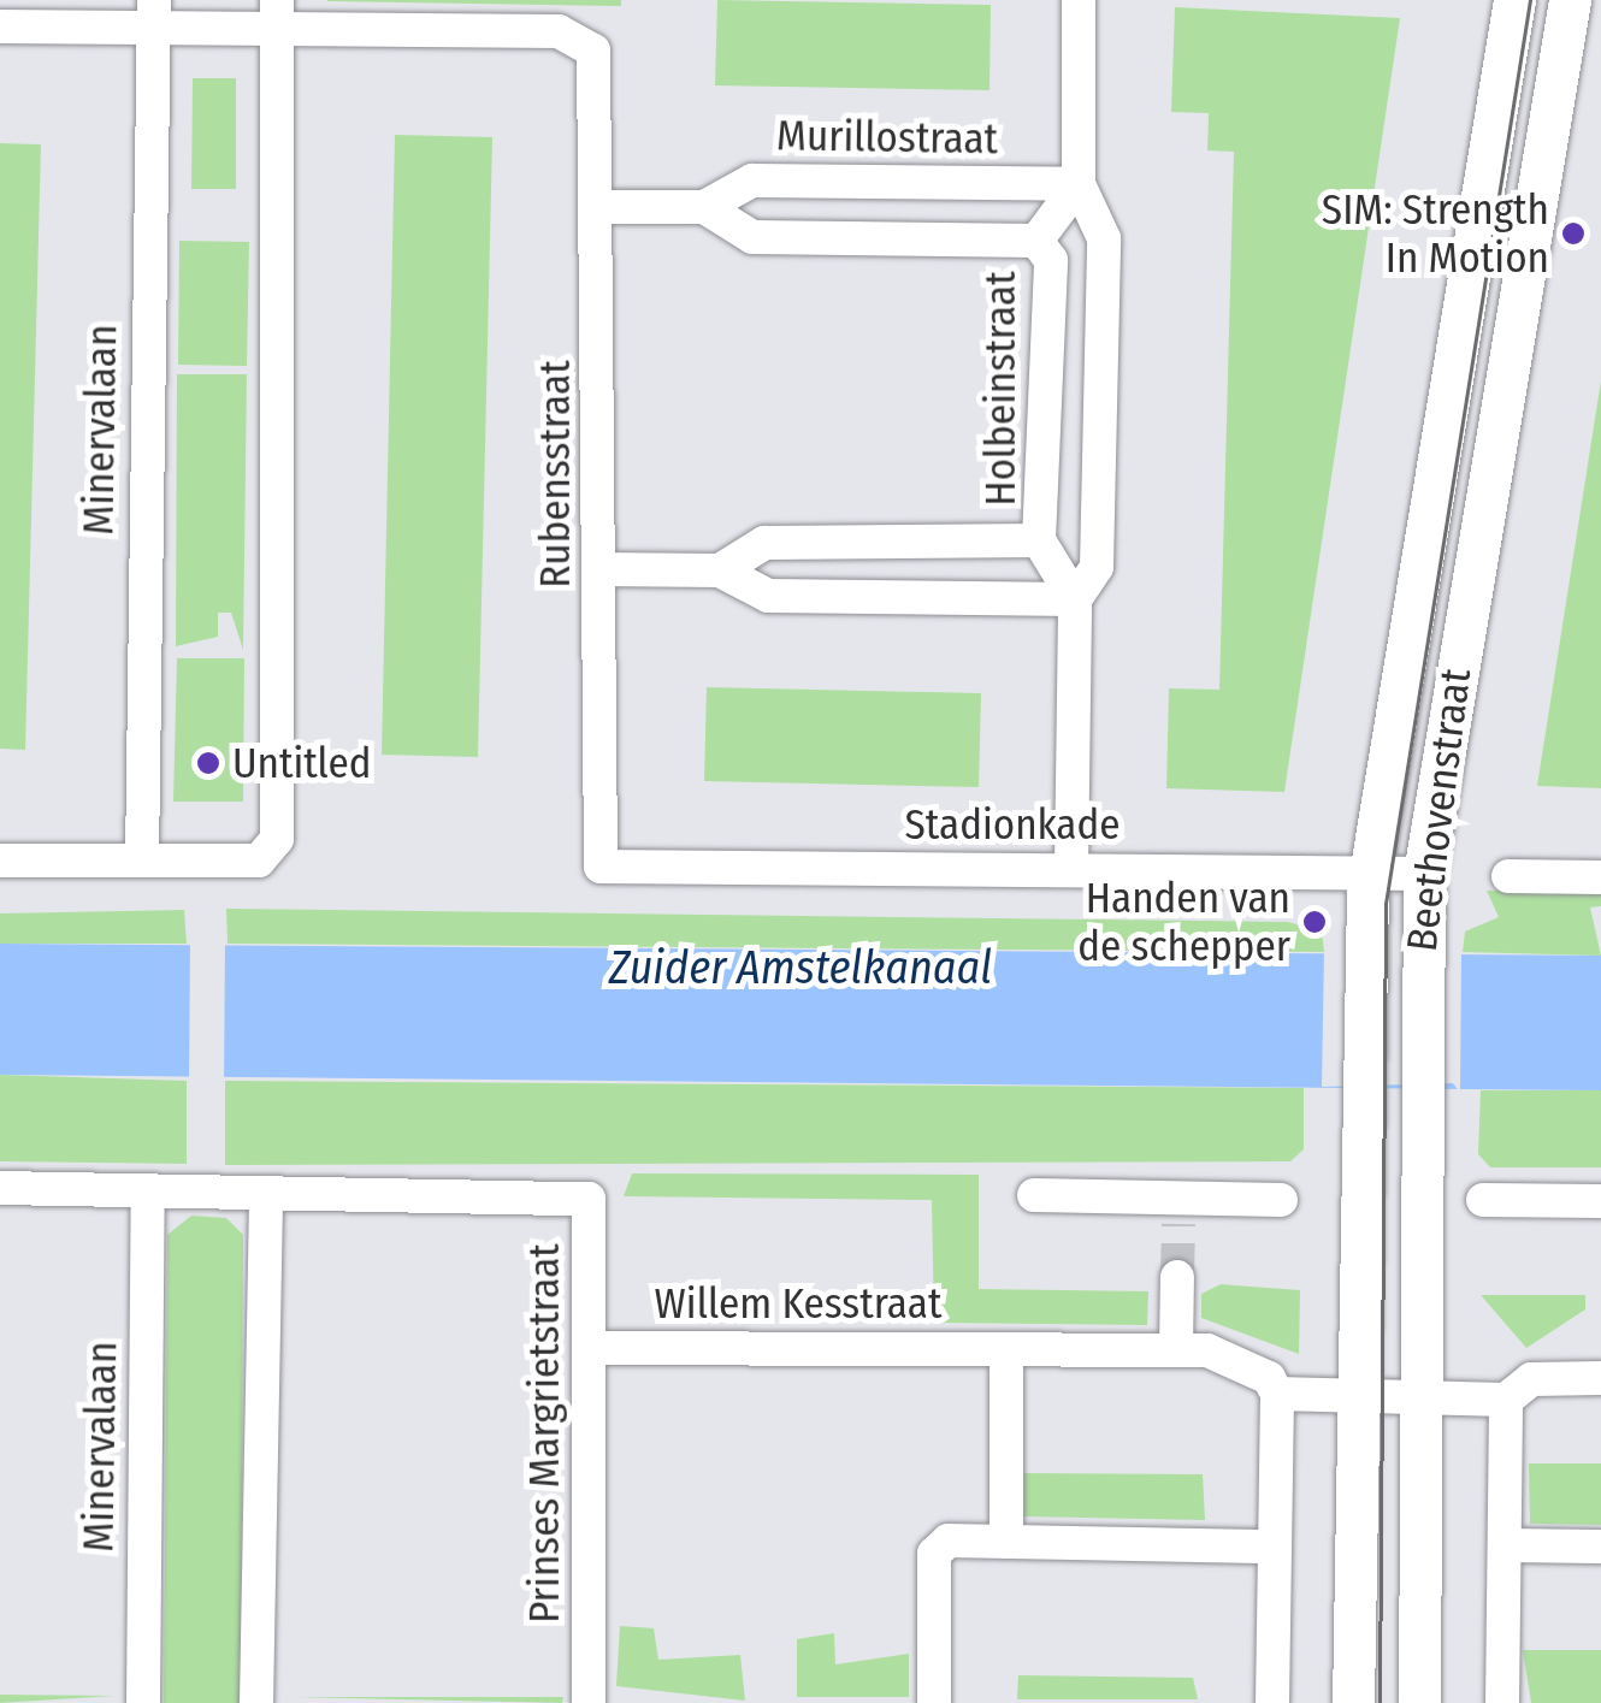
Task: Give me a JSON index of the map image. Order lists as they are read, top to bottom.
{
  "streets": {
    "main road": ["Beethovenstraat"],
    "street": [
      "Murillostraat",
      "Holbeinstraat",
      "Minervalaan",
      "Rubensstraat",
      "Stadionkade",
      "Willem Kesstraat",
      "Prinses Margrietstraat"
    ]
  },
  "crossings": [
    ["Murillostraat", "Holbeinstraat"],
    ["Murillostraat", "Rubensstraat"],
    ["Rubensstraat", "Stadionkade"],
    ["Beethovenstraat", "Stadionkade"],
    ["Willem Kesstraat", "Prinses Margrietstraat"]
  ],
  "water": ["Zuider Amstelkanaal"],
  "places": ["SIM: Strength In Motion", "Untitled", "Handen van de schepper"]
}
